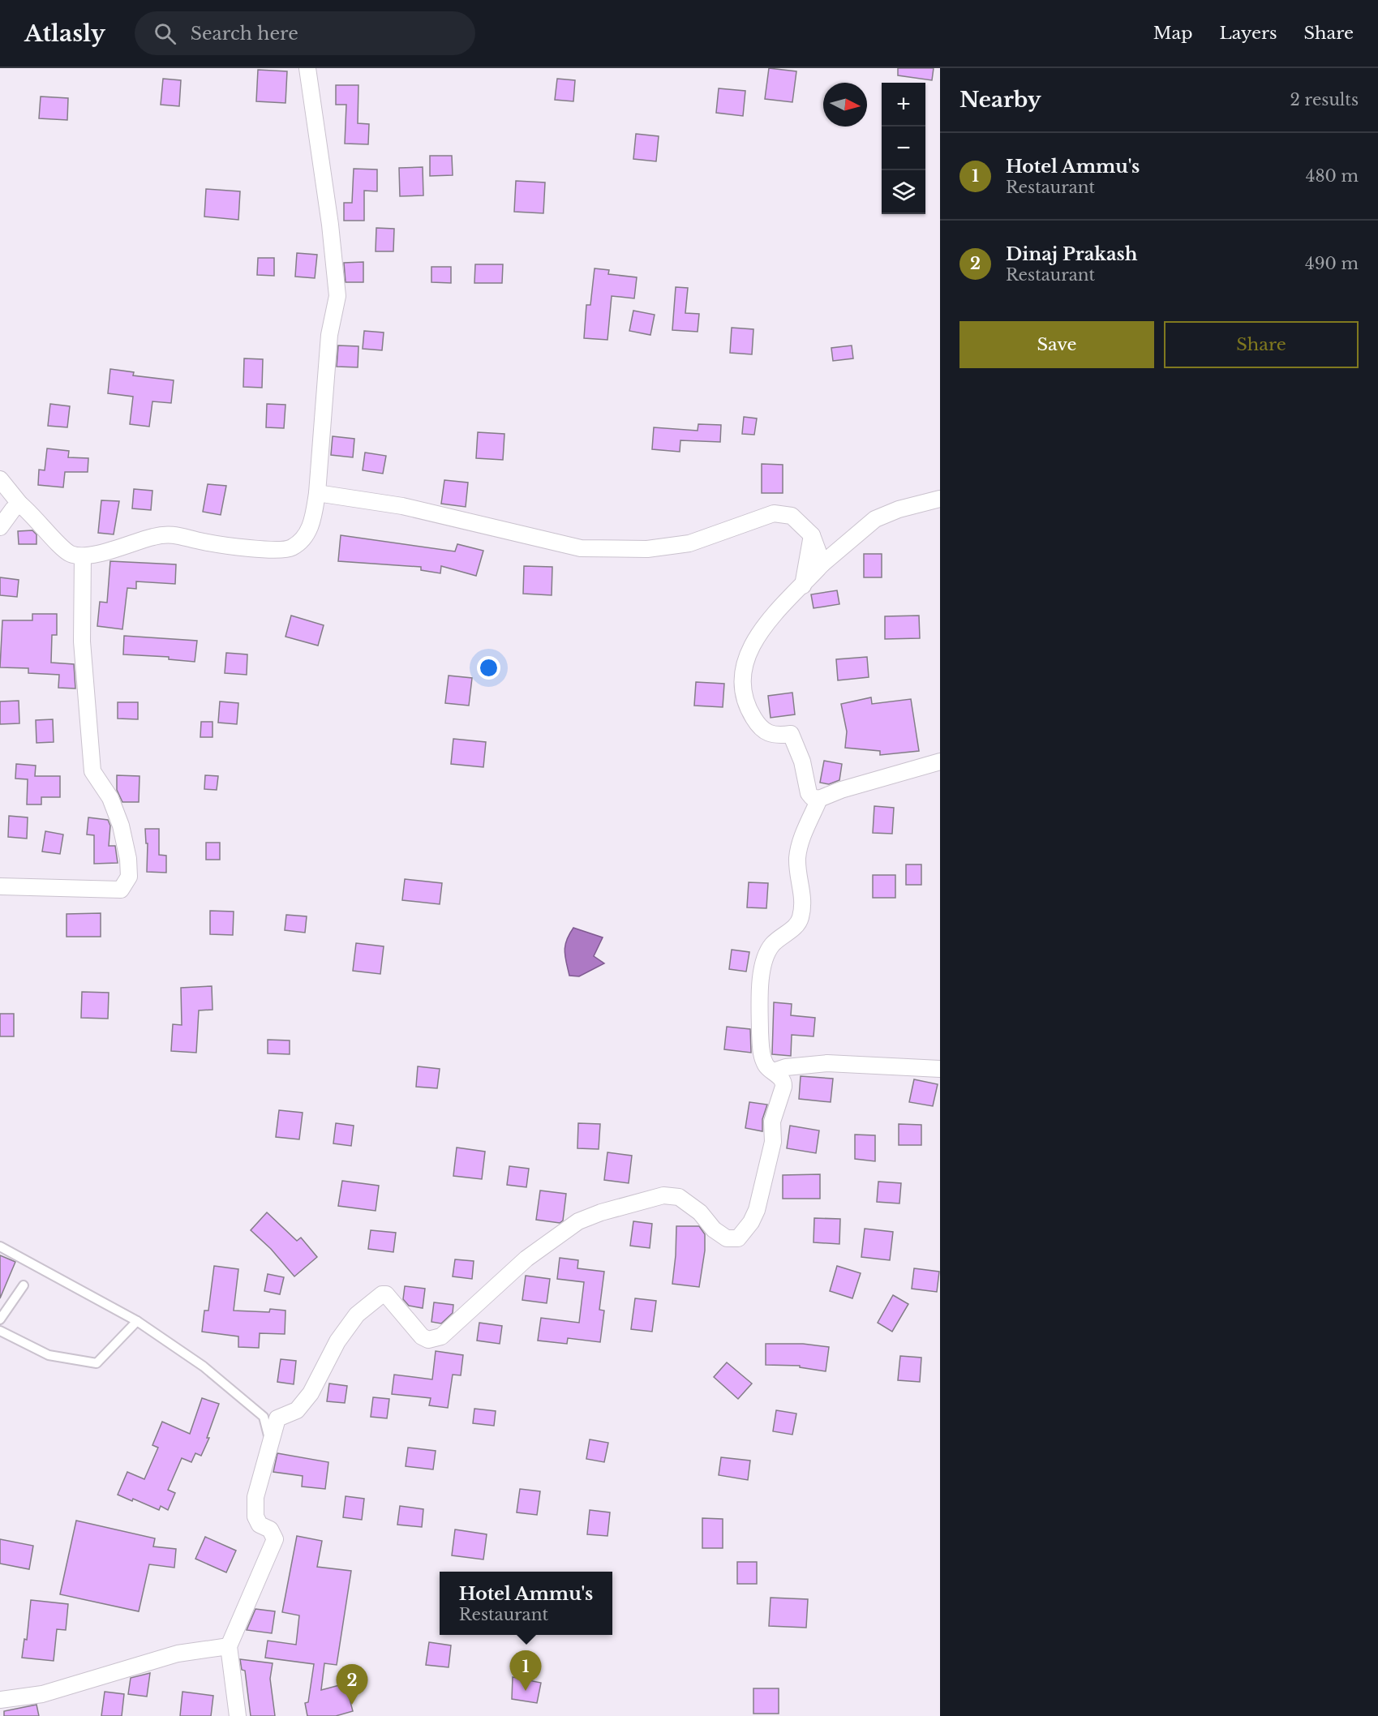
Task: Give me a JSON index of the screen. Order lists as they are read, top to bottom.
{
  "north": "right",
  "page": {
    "header": "Atlasly",
    "search": "Search here",
    "nav": ["Map", "Layers", "Share"],
    "heading": ["Nearby", "2 results"],
    "map_buttons": ["+", "−"],
    "list": [
      {
        "mark": "1",
        "name": "Hotel Ammu's",
        "note": "Restaurant",
        "value": "480 m"
      },
      {
        "mark": "2",
        "name": "Dinaj Prakash",
        "note": "Restaurant",
        "value": "490 m"
      }
    ],
    "buttons": ["Save", "Share"],
    "popup": ["Hotel Ammu's", "Restaurant"],
    "pins": ["1", "2"]
  }
}
